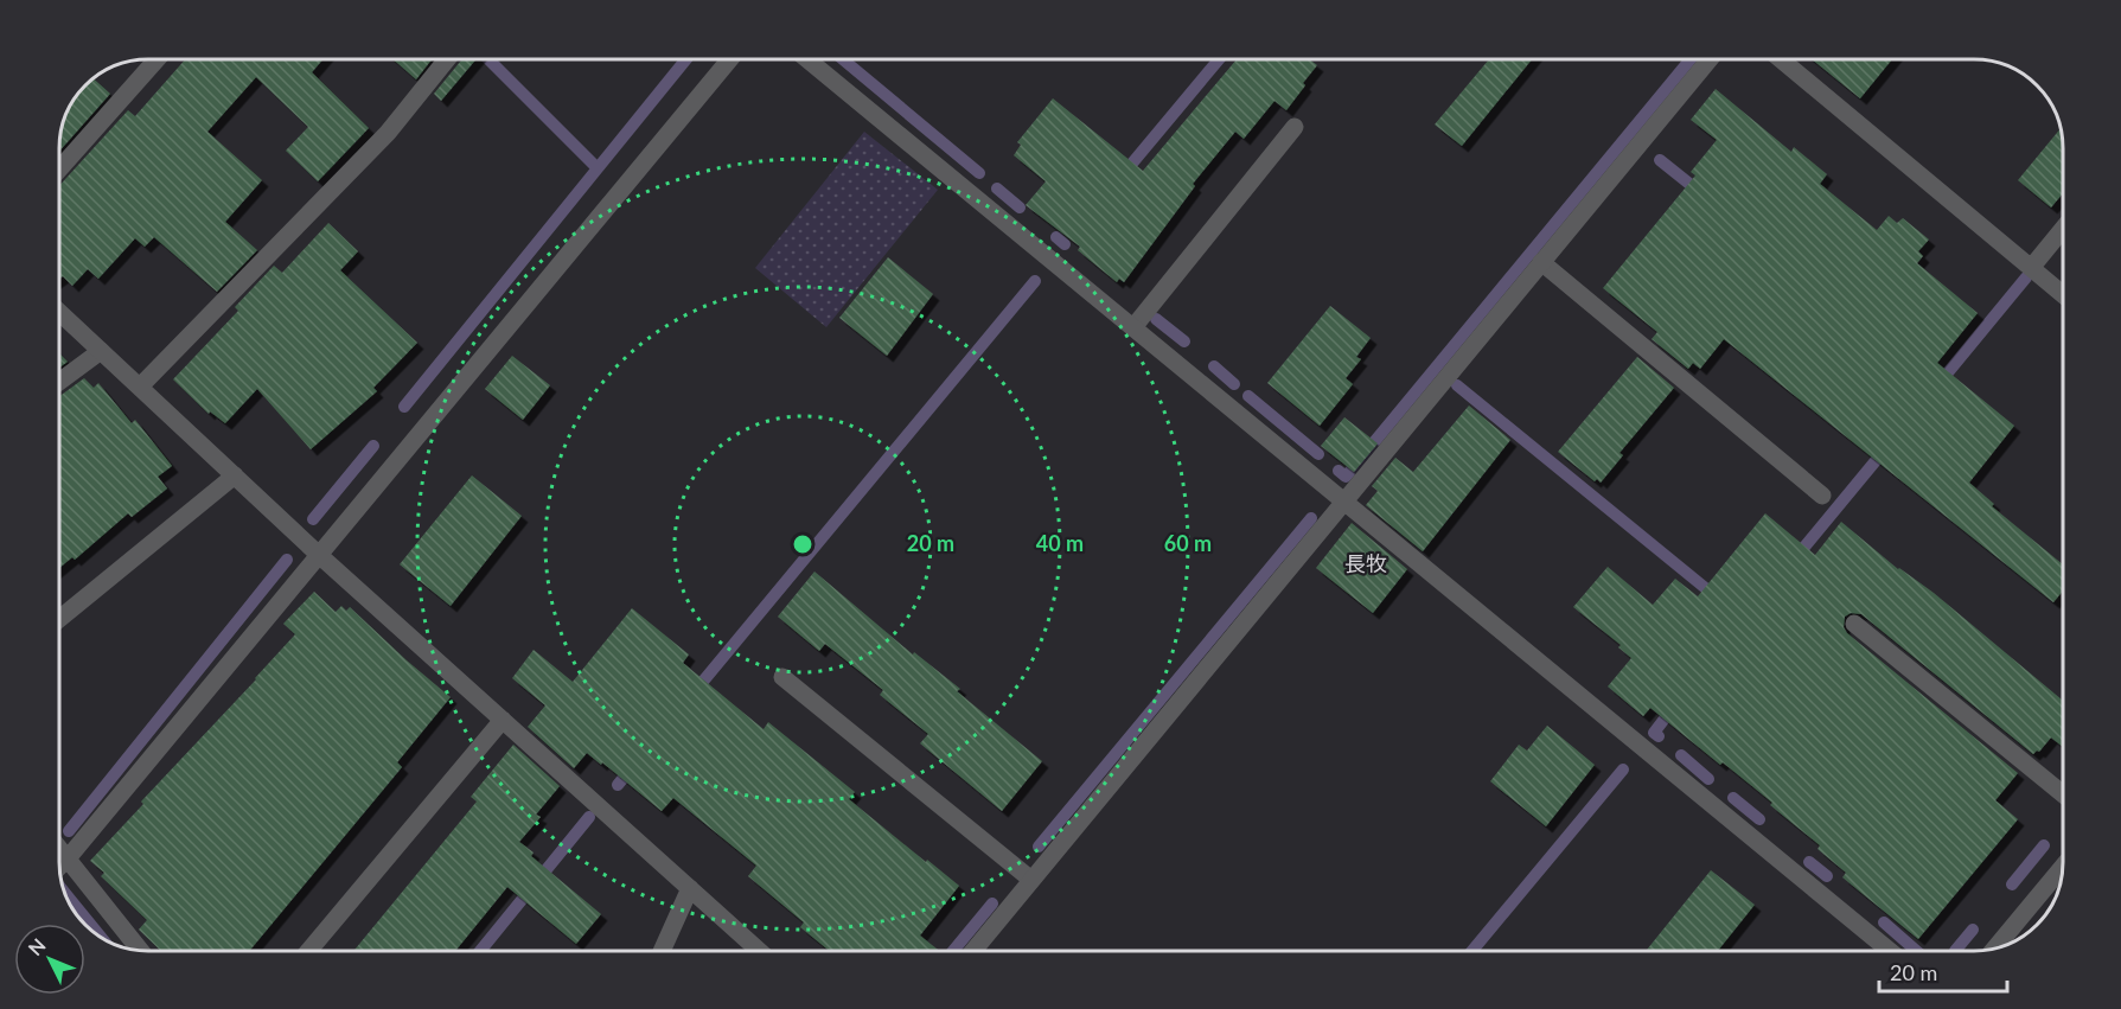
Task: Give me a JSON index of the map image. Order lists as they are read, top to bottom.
{
  "districts": ["長牧"],
  "scale_bar": "20 m",
  "north": "top left",
  "rings": ["20 m", "40 m", "60 m"]
}
